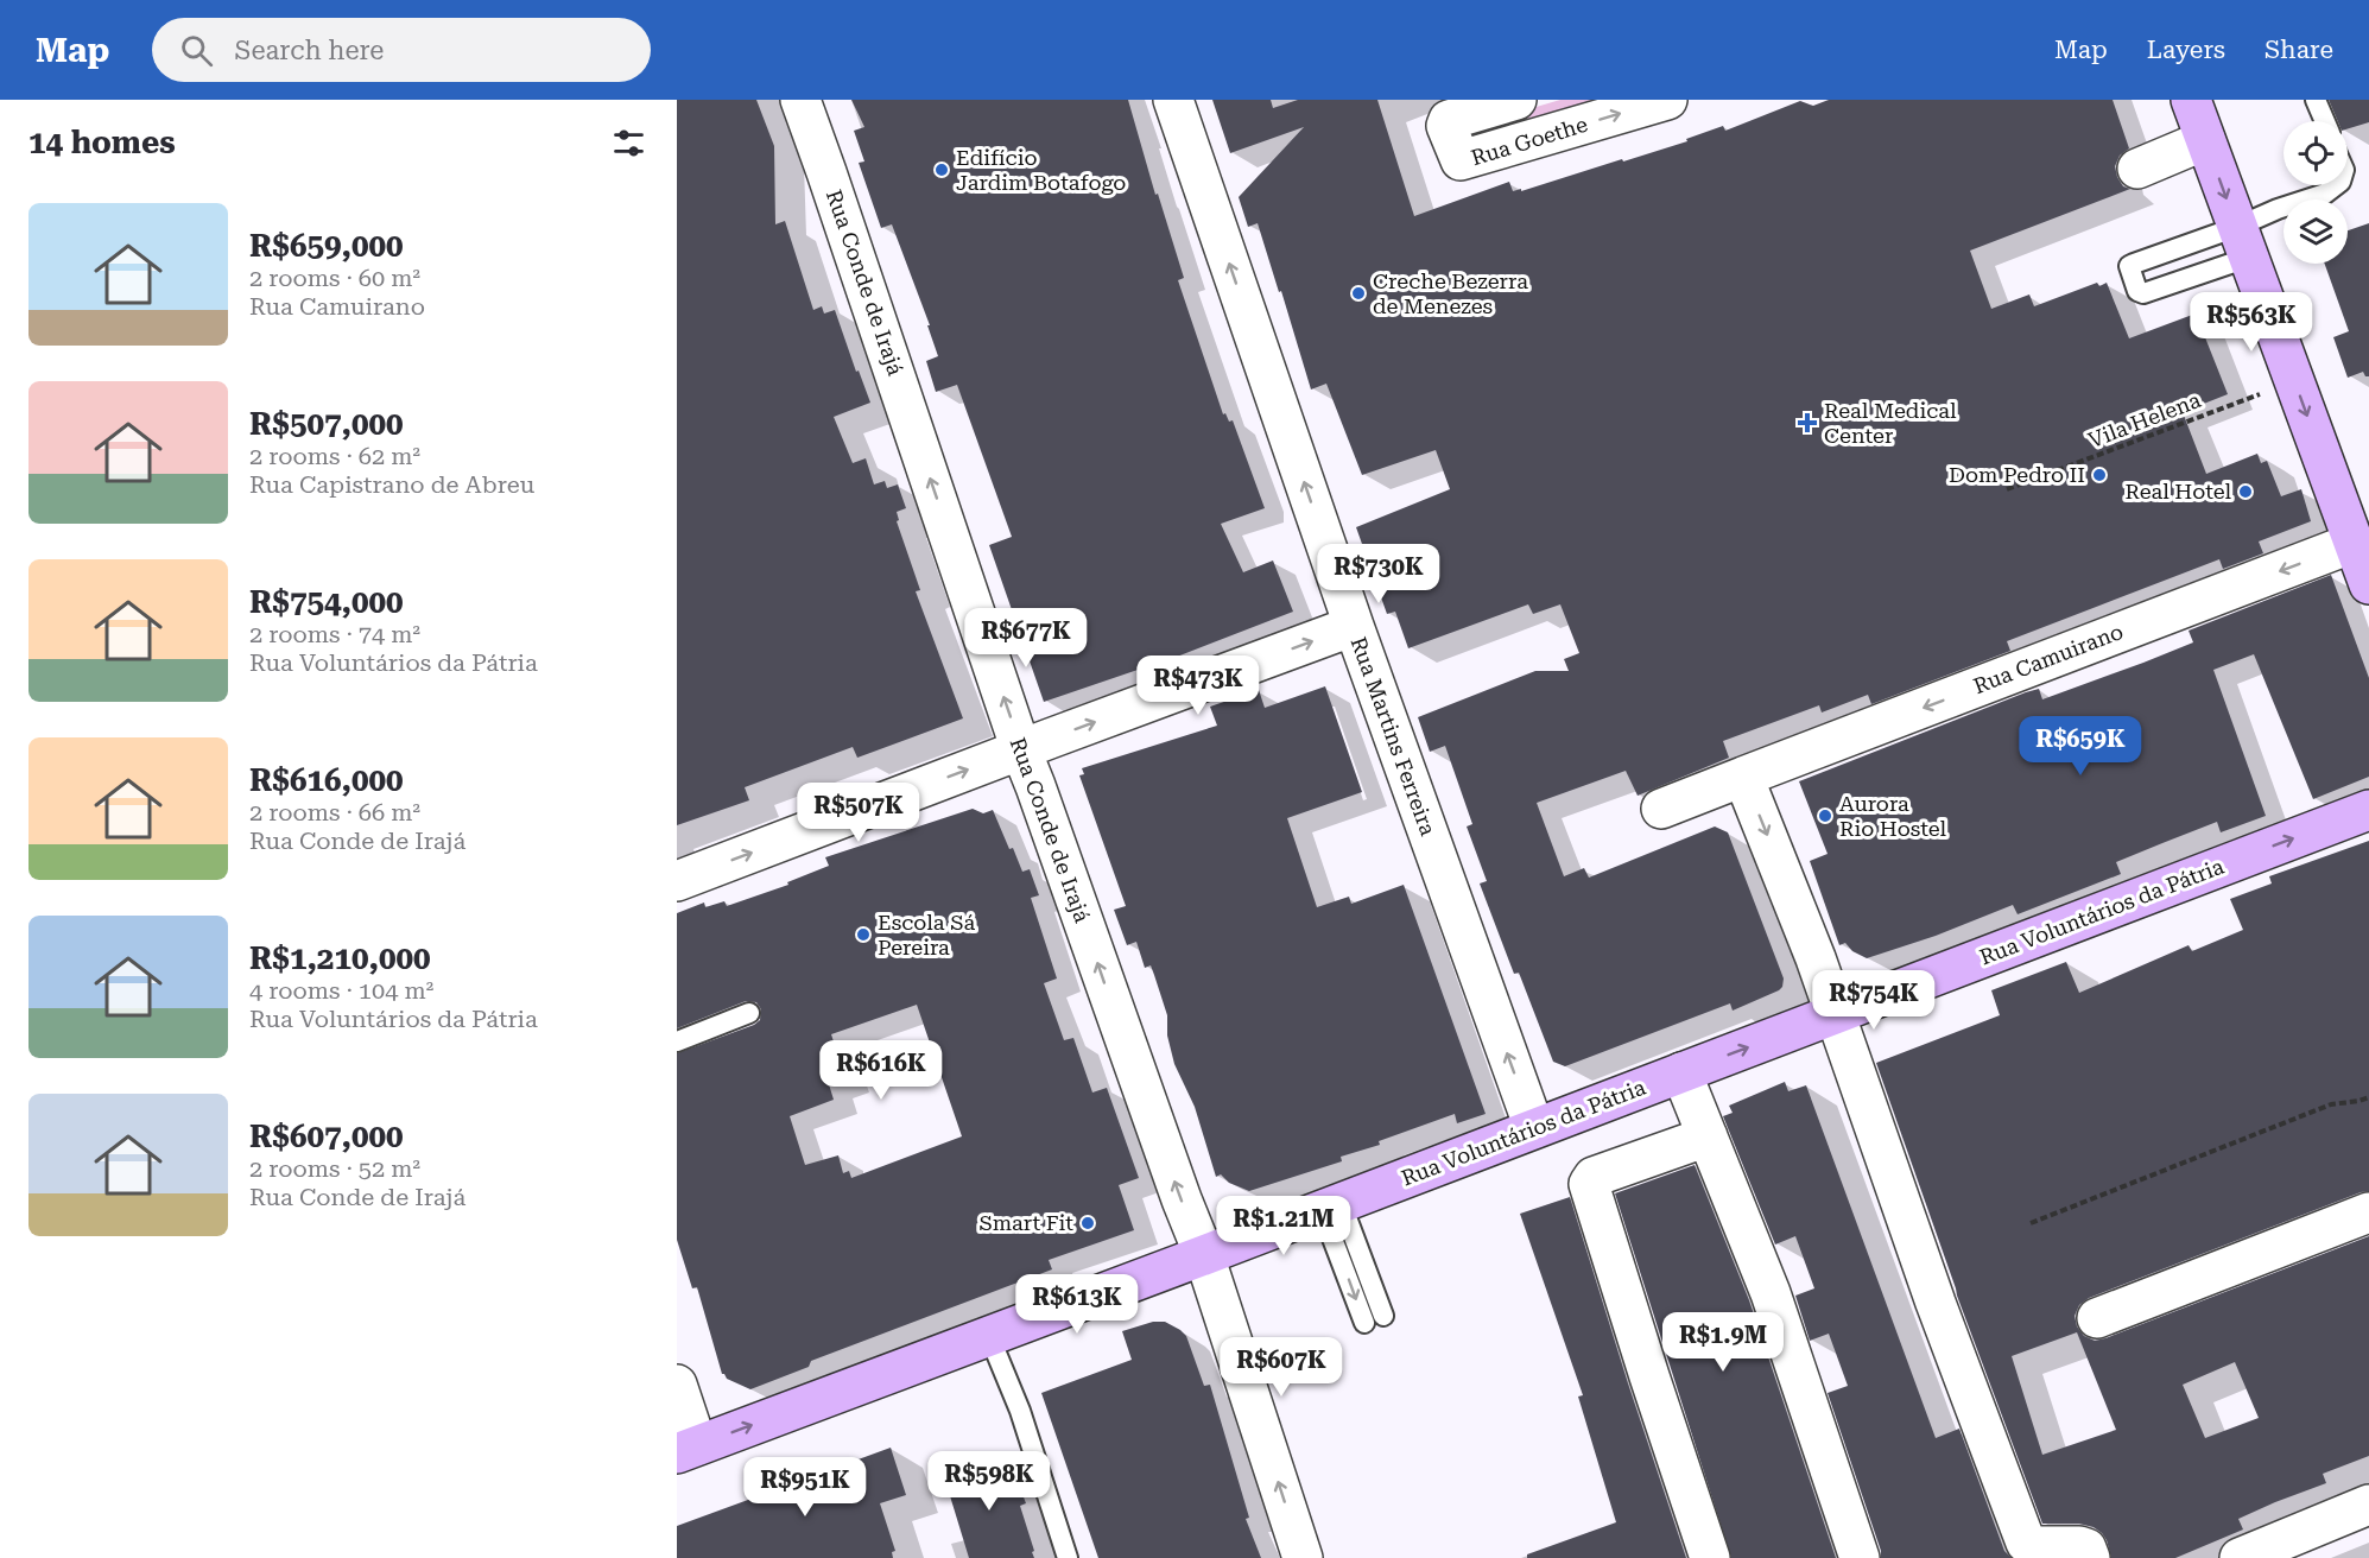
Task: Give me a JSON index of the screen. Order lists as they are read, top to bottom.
{
  "streets": {
    "main road": ["Rua Voluntários da Pátria"],
    "street": [
      "Rua Goethe",
      "Rua Conde de Irajá",
      "Rua Camuirano",
      "Rua Martins Ferreira"
    ],
    "path": ["Vila Helena"]
  },
  "crossings": [
    ["Rua Conde de Irajá", "Rua Voluntários da Pátria"],
    ["Rua Martins Ferreira", "Rua Voluntários da Pátria"]
  ],
  "one_way": [
    "Rua Conde de Irajá",
    "Rua Camuirano",
    "Rua Martins Ferreira",
    "Rua Voluntários da Pátria"
  ],
  "places": {
    "other": [
      "Edifício Jardim Botafogo",
      "Creche Bezerra de Menezes",
      "Dom Pedro II",
      "Real Hotel",
      "Aurora Rio Hostel",
      "Escola Sá Pereira",
      "Smart Fit"
    ],
    "health": ["Real Medical Center"]
  },
  "page": {
    "header": "Map",
    "search": "Search here",
    "nav": ["Map", "Layers", "Share"],
    "heading": "14 homes",
    "list": [
      {
        "name": "R$659,000",
        "note": "2 rooms · 60 m² · Rua Camuirano"
      },
      {
        "name": "R$507,000",
        "note": "2 rooms · 62 m² · Rua Capistrano de Abreu"
      },
      {
        "name": "R$754,000",
        "note": "2 rooms · 74 m² · Rua Voluntários da Pátria"
      },
      {
        "name": "R$616,000",
        "note": "2 rooms · 66 m² · Rua Conde de Irajá"
      },
      {
        "name": "R$1,210,000",
        "note": "4 rooms · 104 m² · Rua Voluntários da Pátria"
      },
      {
        "name": "R$607,000",
        "note": "2 rooms · 52 m² · Rua Conde de Irajá"
      }
    ],
    "price": [
      "R$563K",
      "R$730K",
      "R$677K",
      "R$473K",
      "R$659K",
      "R$507K",
      "R$754K",
      "R$616K",
      "R$1.21M",
      "R$613K",
      "R$1.9M",
      "R$607K",
      "R$598K",
      "R$951K"
    ]
  }
}
